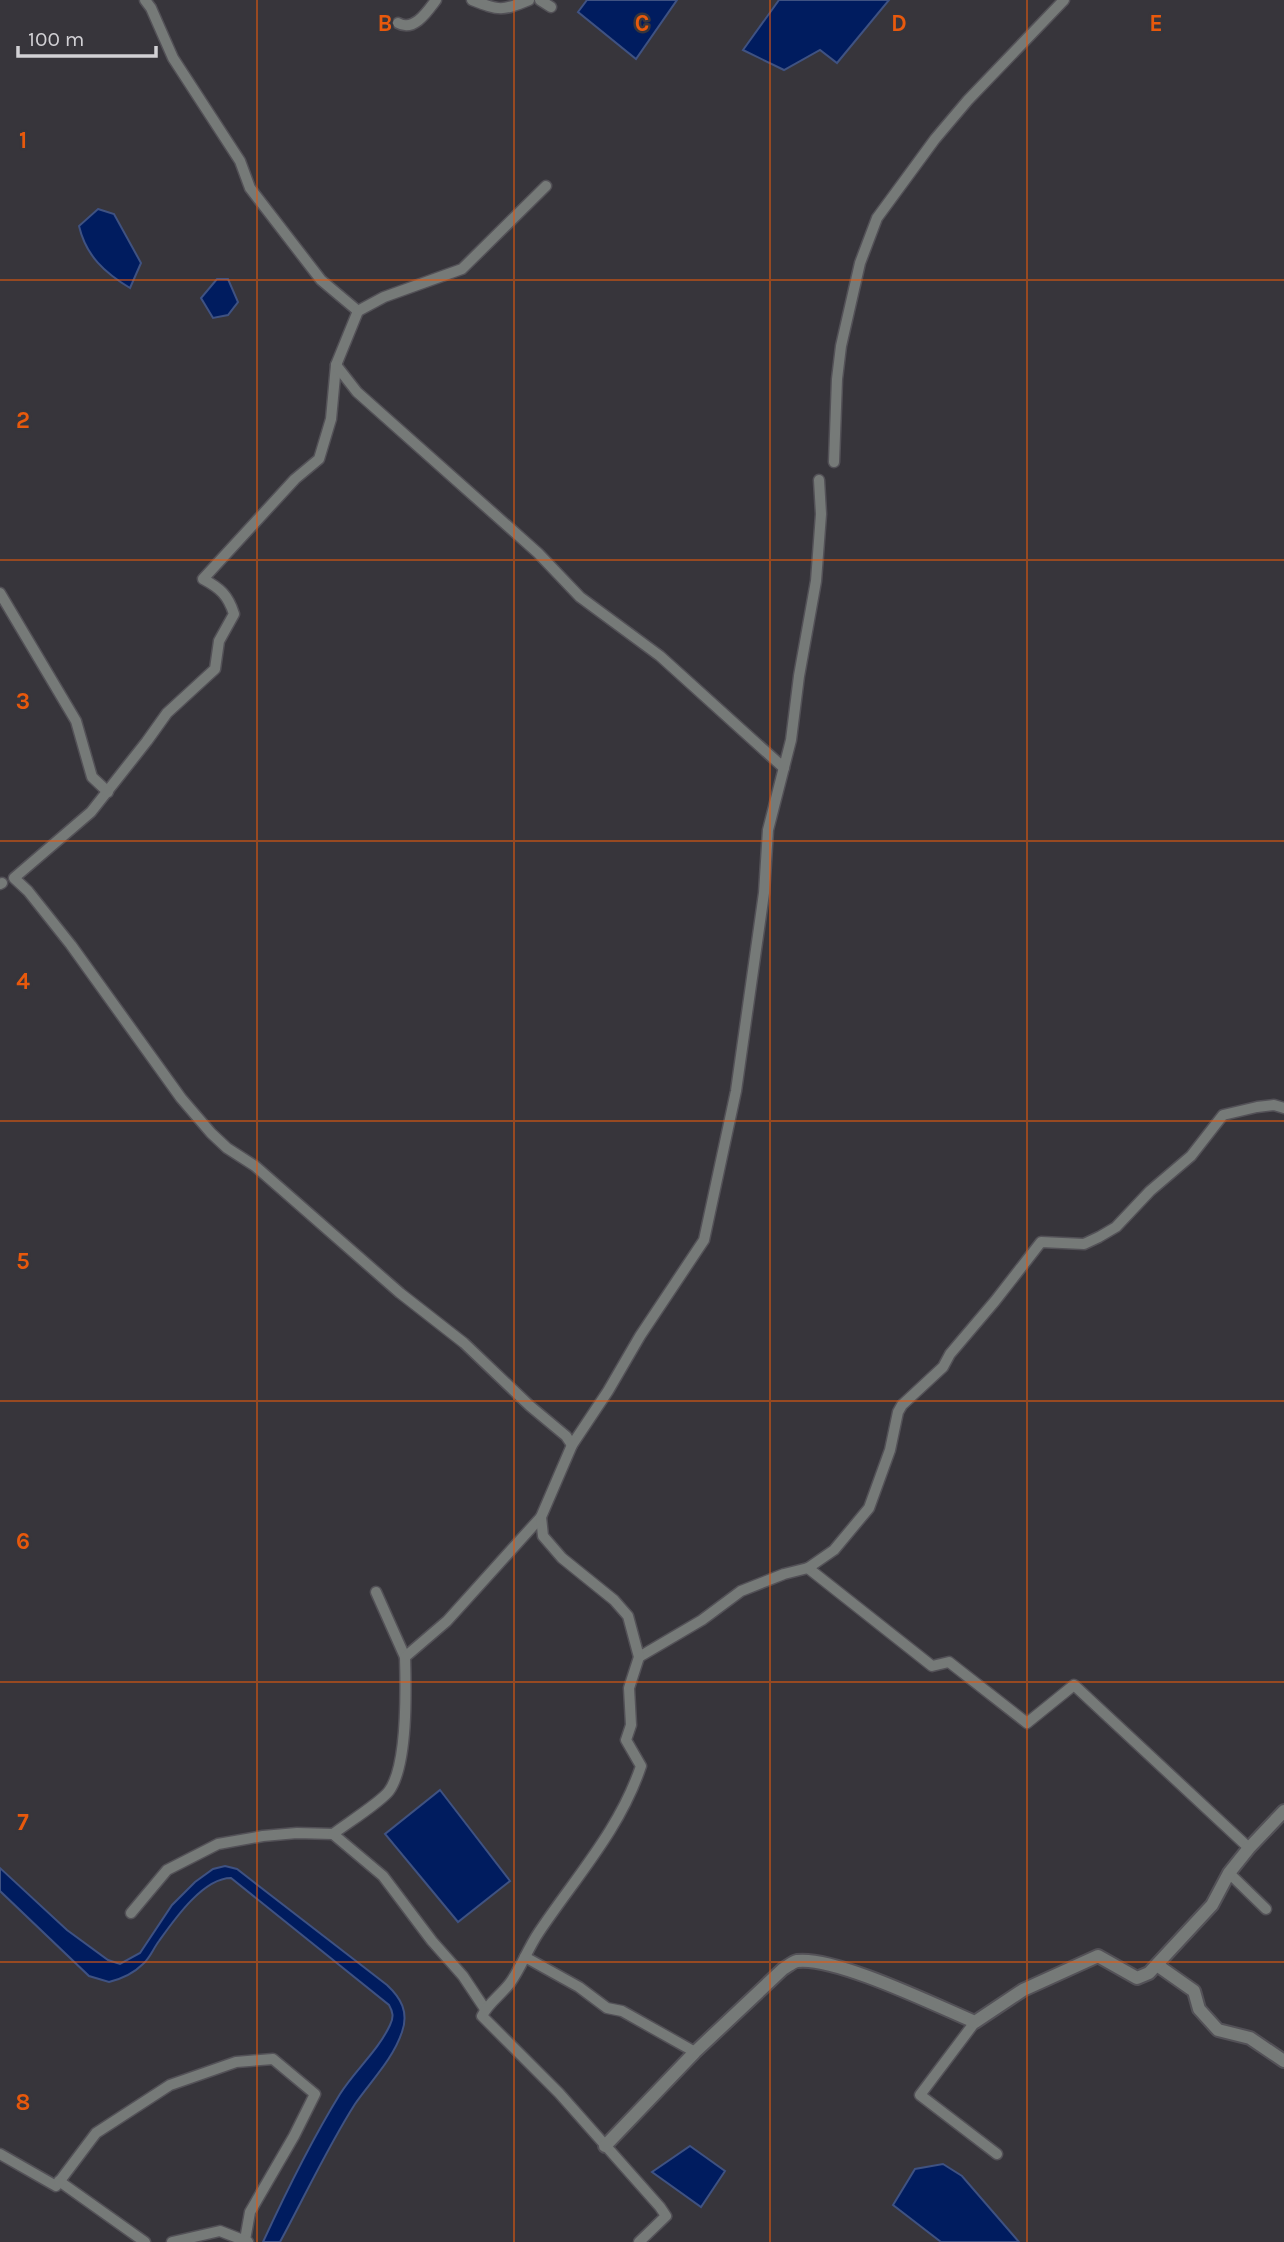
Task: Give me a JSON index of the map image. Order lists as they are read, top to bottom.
{
  "scale_bar": "100 m",
  "grid": {
    "columns": [
      "B",
      "C",
      "D",
      "E"
    ],
    "rows": [
      "1",
      "2",
      "3",
      "4",
      "5",
      "6",
      "7",
      "8"
    ]
  }
}
